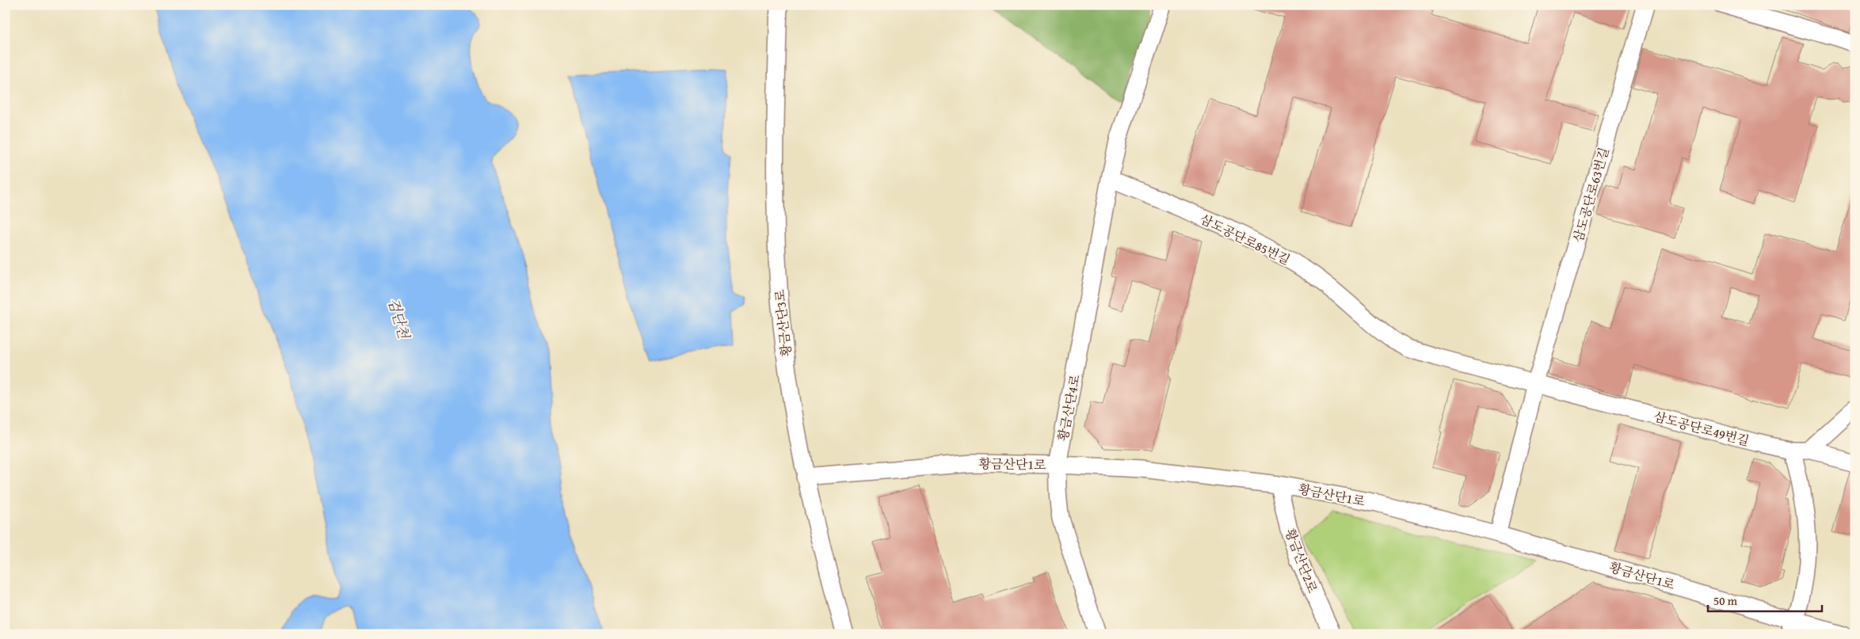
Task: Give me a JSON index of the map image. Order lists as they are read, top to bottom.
{
  "streets": {
    "street": [
      "삼도공단로63번길",
      "삼도공단로85번길",
      "황금산단3로",
      "황금산단4로",
      "삼도공단로49번길",
      "황금산단1로",
      "황금산단2로"
    ]
  },
  "crossings": [
    ["삼도공단로63번길", "삼도공단로85번길"],
    ["삼도공단로63번길", "삼도공단로49번길"],
    ["삼도공단로63번길", "황금산단1로"],
    ["삼도공단로85번길", "황금산단4로"],
    ["삼도공단로85번길", "삼도공단로49번길"],
    ["황금산단3로", "황금산단1로"],
    ["황금산단4로", "황금산단1로"],
    ["황금산단1로", "황금산단2로"]
  ],
  "water": ["검단천"],
  "scale_bar": "50 m"
}
